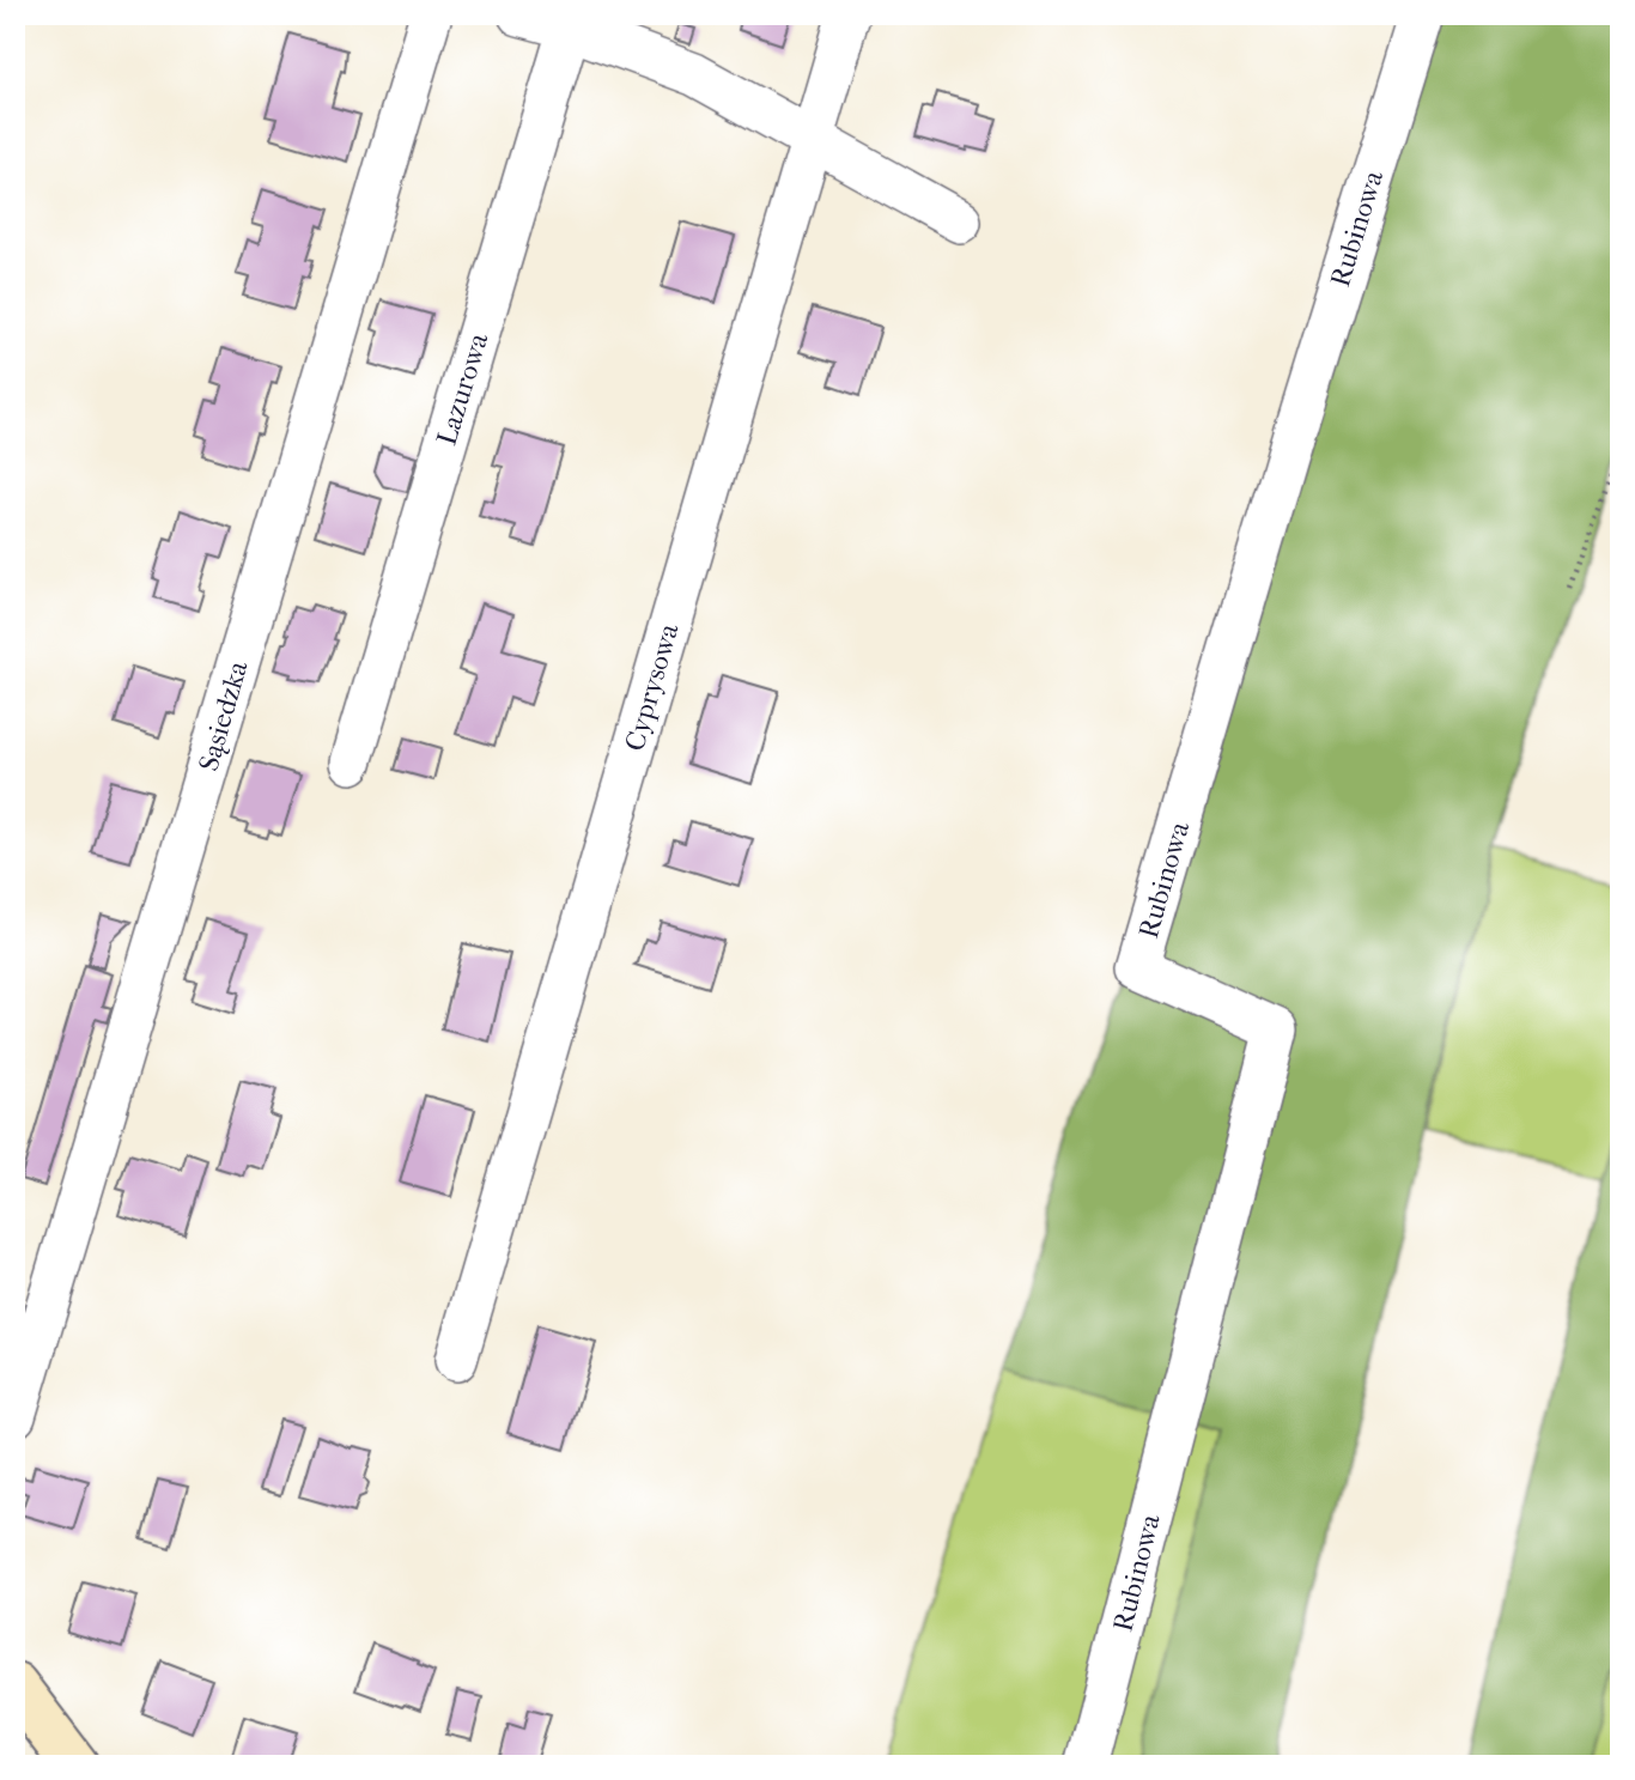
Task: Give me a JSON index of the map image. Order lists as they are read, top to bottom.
{
  "streets": {
    "street": [
      "Rubinowa",
      "Lazurowa",
      "Cyprysowa",
      "Sąsiedzka"
    ]
  }
}
